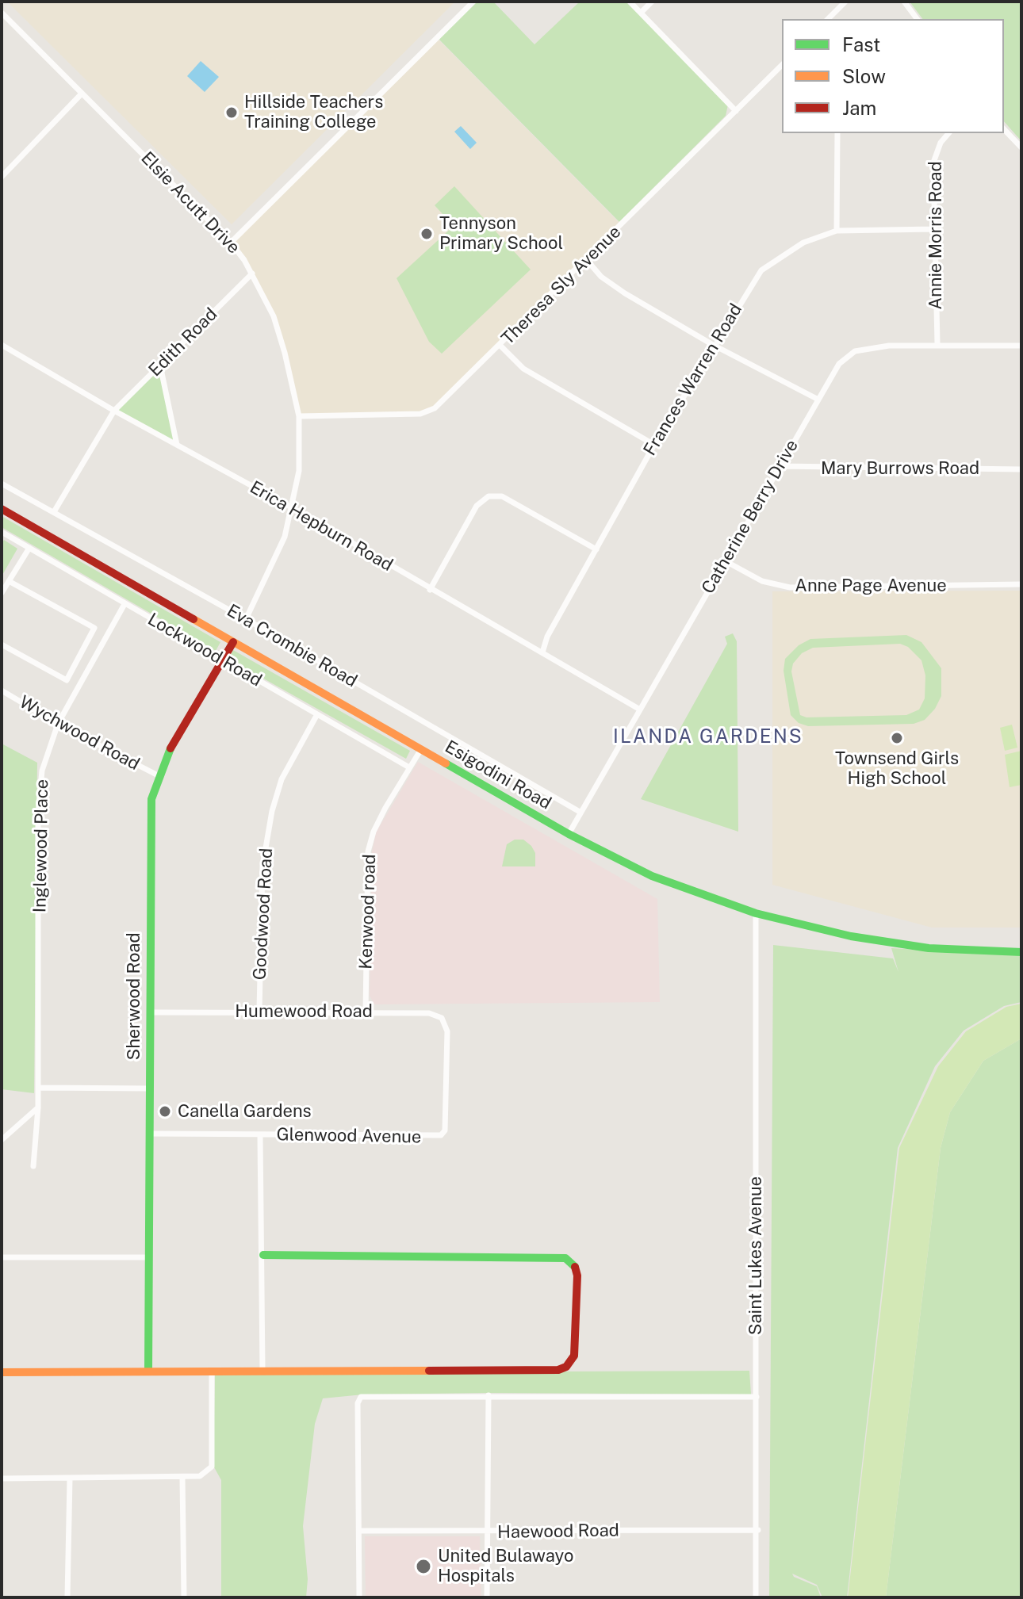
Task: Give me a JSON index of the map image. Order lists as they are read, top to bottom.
{
  "streets": {
    "street": [
      "Elsie Acutt Drive",
      "Annie Morris Road",
      "Theresa Sly Avenue",
      "Edith Road",
      "Frances Warren Road",
      "Mary Burrows Road",
      "Catherine Berry Drive",
      "Erica Hepburn Road",
      "Anne Page Avenue",
      "Eva Crombie Road",
      "Lockwood Road",
      "Wychwood Road",
      "Esigodini Road",
      "Inglewood Place",
      "Kenwood road",
      "Goodwood Road",
      "Sherwood Road",
      "Humewood Road",
      "Glenwood Avenue",
      "Saint Lukes Avenue",
      "Haewood Road"
    ]
  },
  "crossings": [
    ["Elsie Acutt Drive", "Theresa Sly Avenue"],
    ["Elsie Acutt Drive", "Edith Road"],
    ["Elsie Acutt Drive", "Erica Hepburn Road"],
    ["Elsie Acutt Drive", "Eva Crombie Road"],
    ["Annie Morris Road", "Frances Warren Road"],
    ["Annie Morris Road", "Catherine Berry Drive"],
    ["Edith Road", "Erica Hepburn Road"],
    ["Edith Road", "Eva Crombie Road"],
    ["Frances Warren Road", "Erica Hepburn Road"],
    ["Mary Burrows Road", "Catherine Berry Drive"],
    ["Catherine Berry Drive", "Erica Hepburn Road"],
    ["Catherine Berry Drive", "Anne Page Avenue"],
    ["Catherine Berry Drive", "Eva Crombie Road"],
    ["Catherine Berry Drive", "Esigodini Road"],
    ["Lockwood Road", "Inglewood Place"],
    ["Lockwood Road", "Kenwood road"],
    ["Lockwood Road", "Goodwood Road"],
    ["Lockwood Road", "Sherwood Road"],
    ["Wychwood Road", "Inglewood Place"],
    ["Wychwood Road", "Sherwood Road"],
    ["Esigodini Road", "Kenwood road"],
    ["Esigodini Road", "Sherwood Road"],
    ["Esigodini Road", "Saint Lukes Avenue"],
    ["Kenwood road", "Humewood Road"],
    ["Goodwood Road", "Humewood Road"],
    ["Sherwood Road", "Humewood Road"],
    ["Sherwood Road", "Glenwood Avenue"],
    ["Humewood Road", "Glenwood Avenue"],
    ["Saint Lukes Avenue", "Haewood Road"]
  ],
  "districts": ["ILANDA GARDENS"],
  "places": [
    "Hillside Teachers Training College",
    "Tennyson Primary School",
    "Townsend Girls High School",
    "Canella Gardens",
    "United Bulawayo Hospitals"
  ],
  "legend": ["Fast", "Slow", "Jam"]
}
